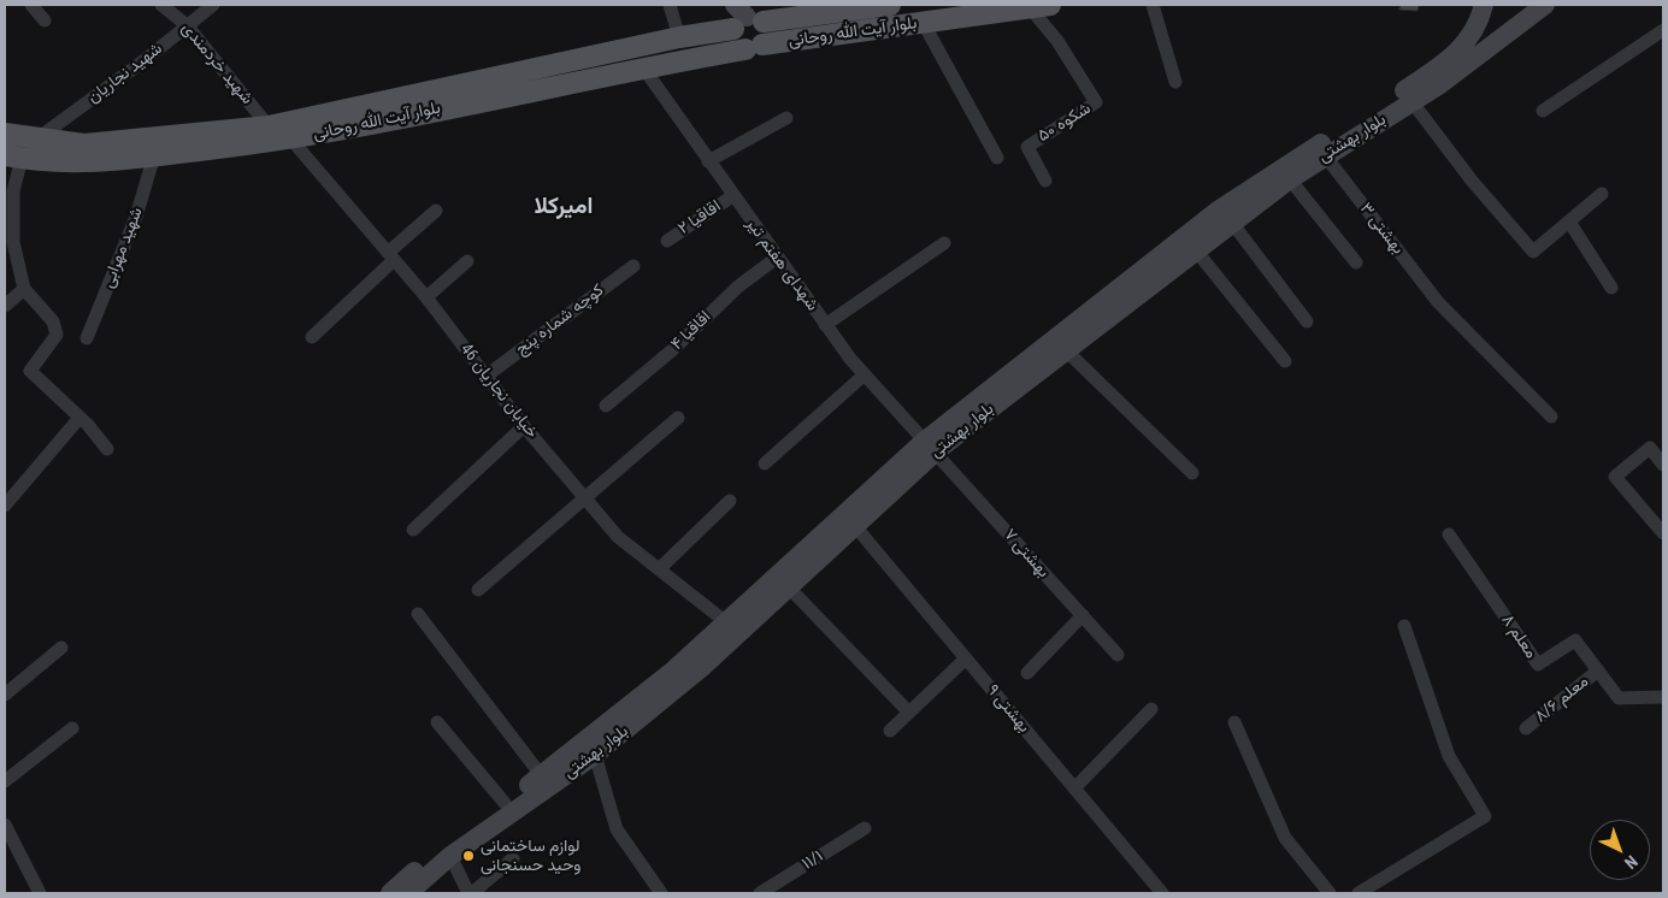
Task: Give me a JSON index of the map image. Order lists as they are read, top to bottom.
{
  "streets": {
    "main road": ["بلوار آیت الله روحانی", "بلوار بهشتی"],
    "street": [
      "شهید خردمندی",
      "شهید نجاریان",
      "شکوه ۵۰",
      "اقاقیا ۲",
      "بهشتی ۳",
      "شهید مهرابی",
      "شهدای هفتم تیر",
      "کوچه شماره پنج",
      "اقاقیا ۴",
      "خیابان نجاریان 46",
      "بهشتی ۷",
      "معلم ۸",
      "معلم ۸/۶",
      "بهشتی ۹",
      "۱۱/۱"
    ]
  },
  "crossings": [
    ["بلوار آیت الله روحانی", "شهید خردمندی"],
    ["بلوار آیت الله روحانی", "شهید نجاریان"],
    ["بلوار آیت الله روحانی", "شکوه ۵۰"],
    ["بلوار آیت الله روحانی", "شهید مهرابی"],
    ["بلوار آیت الله روحانی", "شهدای هفتم تیر"],
    ["بلوار آیت الله روحانی", "خیابان نجاریان 46"],
    ["شهید خردمندی", "شهید نجاریان"],
    ["بلوار بهشتی", "بهشتی ۳"],
    ["بلوار بهشتی", "شهدای هفتم تیر"],
    ["بلوار بهشتی", "خیابان نجاریان 46"],
    ["بلوار بهشتی", "بهشتی ۷"],
    ["بلوار بهشتی", "بهشتی ۹"],
    ["اقاقیا ۲", "شهدای هفتم تیر"],
    ["شهدای هفتم تیر", "اقاقیا ۴"],
    ["شهدای هفتم تیر", "بهشتی ۷"],
    ["کوچه شماره پنج", "خیابان نجاریان 46"],
    ["معلم ۸", "معلم ۸/۶"]
  ],
  "districts": ["امیرکلا"],
  "places": ["لوازم ساختمانی وحید حسنجانی"],
  "north": "bottom right"
}
